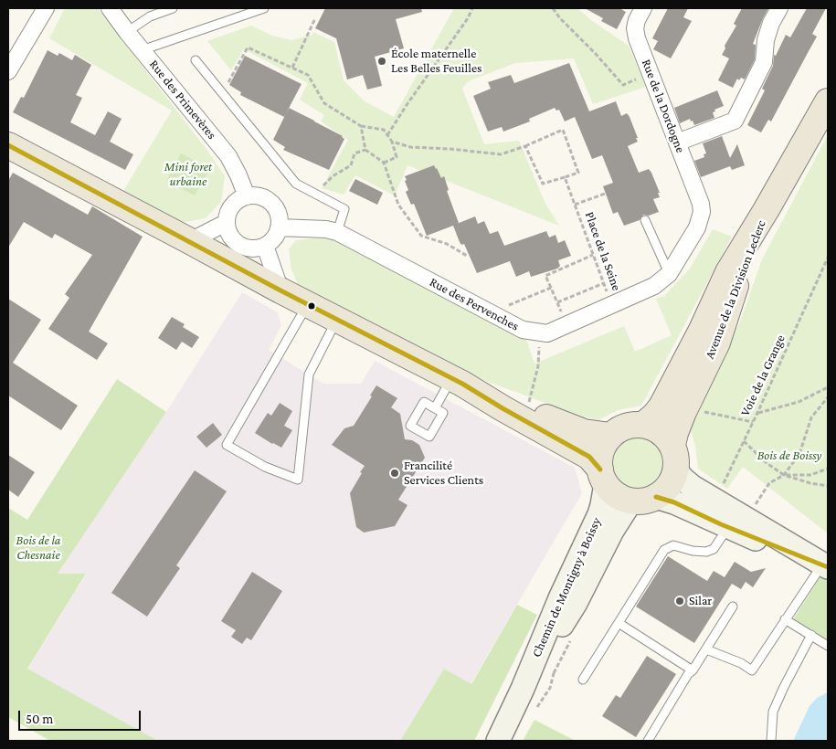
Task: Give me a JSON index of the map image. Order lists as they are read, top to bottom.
{
  "streets": {
    "main road": ["Avenue de la Division Leclerc", "Chemin de Montigny à Boissy"],
    "street": ["Rue des Primevères", "Rue de la Dordogne", "Rue des Pervenches"],
    "path": ["Place de la Seine", "Voie de la Grange"]
  },
  "crossings": [
    ["Rue des Primevères", "Rue des Pervenches"],
    ["Rue de la Dordogne", "Rue des Pervenches"],
    ["Place de la Seine", "Rue des Pervenches"],
    ["Avenue de la Division Leclerc", "Chemin de Montigny à Boissy"]
  ],
  "parks": ["Mini foret urbaine", "Bois de Boissy", "Bois de la Chesnaie"],
  "places": ["École maternelle Les Belles Feuilles", "Francilité Services Clients", "Silar"],
  "scale_bar": "50 m"
}
